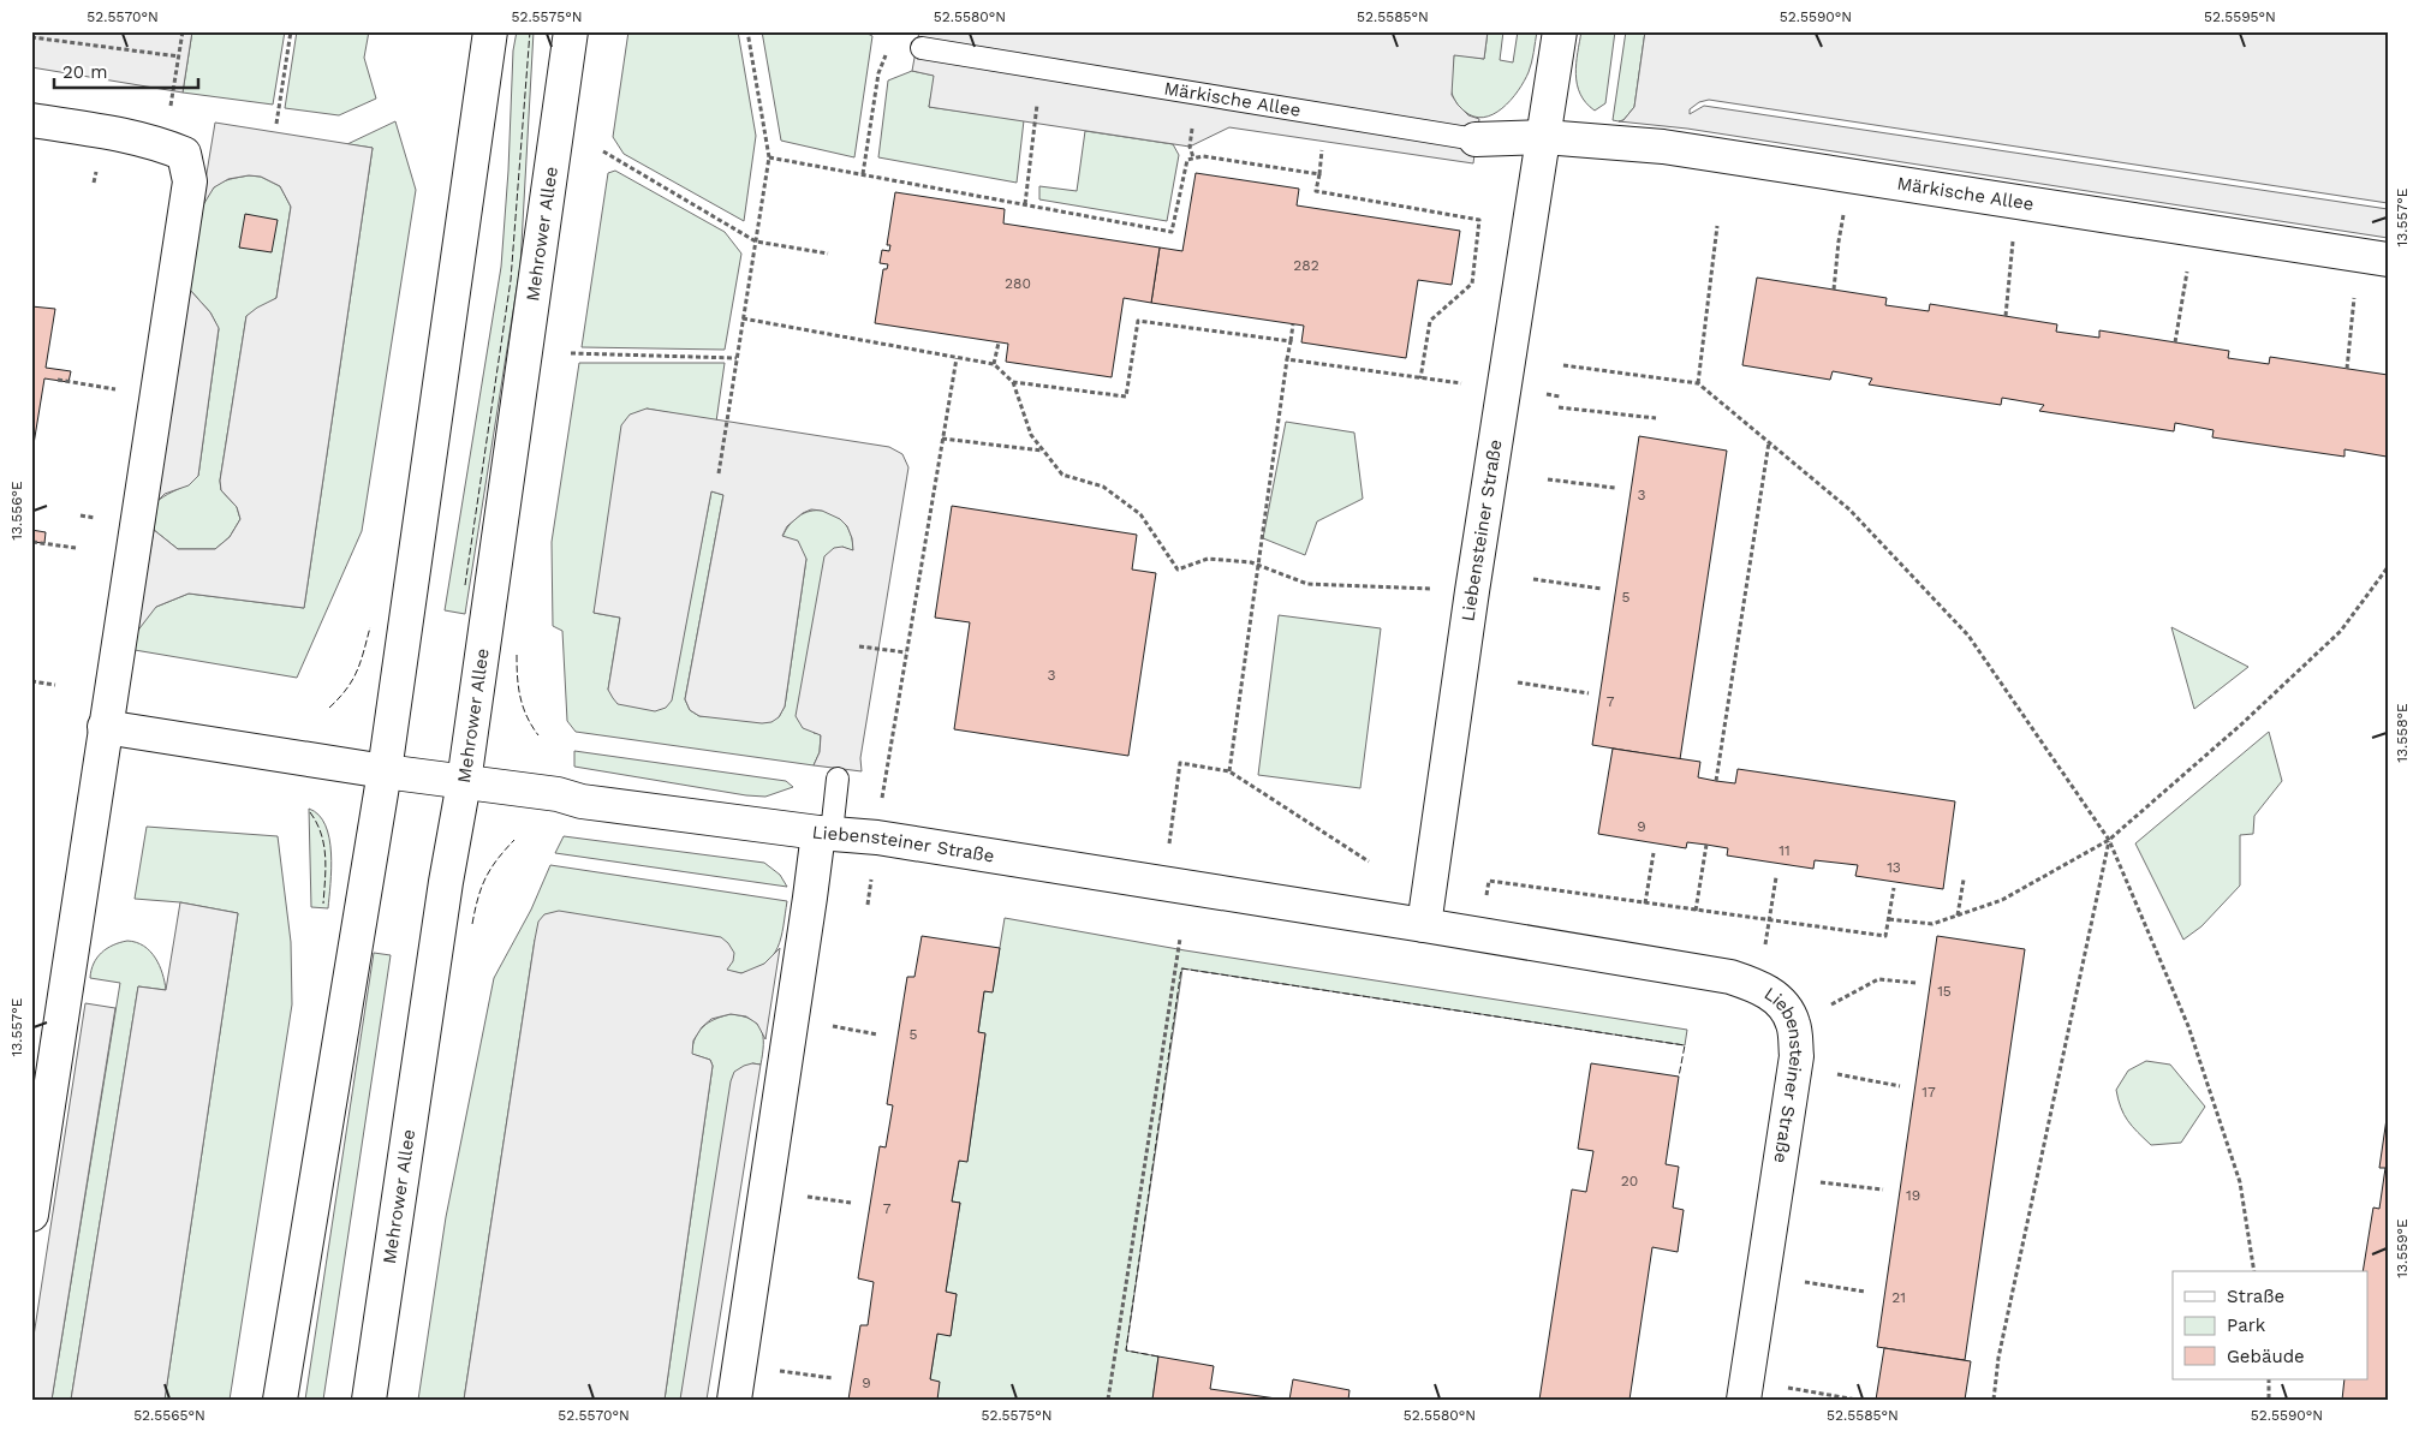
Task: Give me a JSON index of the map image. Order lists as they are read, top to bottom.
{
  "streets": {
    "street": ["Märkische Allee", "Mehrower Allee", "Liebensteiner Straße"]
  },
  "crossings": [
    ["Märkische Allee", "Liebensteiner Straße"],
    ["Mehrower Allee", "Liebensteiner Straße"]
  ],
  "house_numbers": [
    "282",
    "280",
    "3",
    "5",
    "3",
    "7",
    "9",
    "11",
    "13",
    "15",
    "5",
    "17",
    "20",
    "19",
    "7",
    "21",
    "9"
  ],
  "legend": ["Straße", "Park", "Gebäude"],
  "scale_bar": "20 m",
  "coordinates": [
    "52.5570°N",
    "52.5575°N",
    "52.5580°N",
    "52.5585°N",
    "52.5590°N",
    "52.5595°N",
    "13.557°E",
    "13.556°E",
    "13.558°E",
    "13.559°E",
    "52.5565°N"
  ]
}
